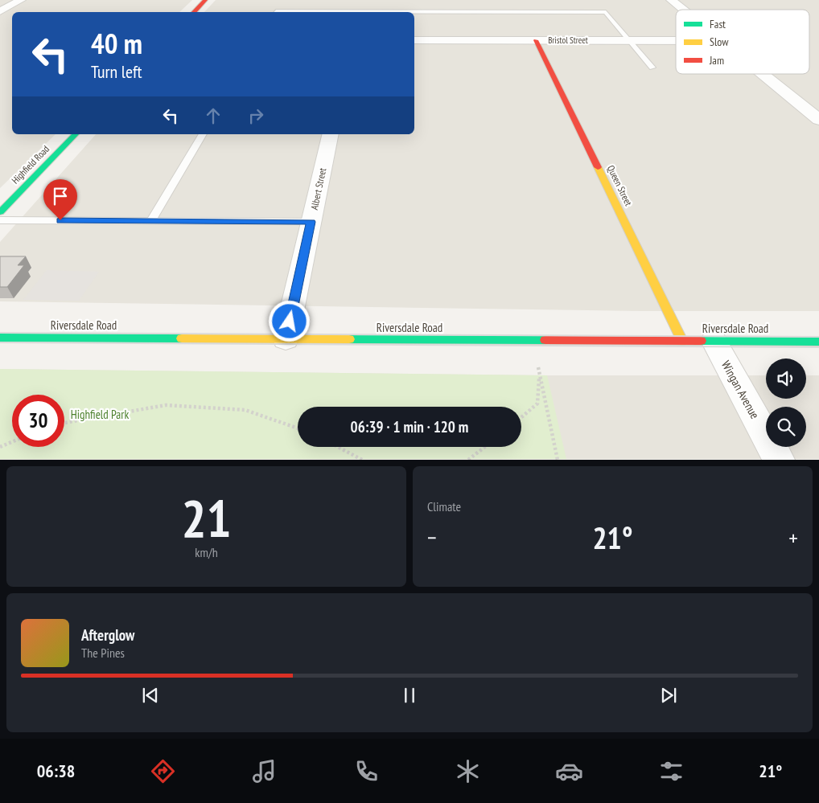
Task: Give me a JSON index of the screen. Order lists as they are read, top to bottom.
{
  "streets": {
    "main road": ["Highfield Road", "Queen Street", "Riversdale Road"],
    "street": ["Bristol Street", "Albert Street", "Wingan Avenue"]
  },
  "crossings": [
    ["Bristol Street", "Queen Street"],
    ["Queen Street", "Riversdale Road"],
    ["Albert Street", "Riversdale Road"],
    ["Riversdale Road", "Wingan Avenue"]
  ],
  "parks": ["Highfield Park"],
  "legend": ["Fast", "Slow", "Jam"],
  "page": {
    "turn": ["40 m", "Turn left"],
    "limit": "30",
    "trip": "06:39 · 1 min · 120 m",
    "tile": [
      ["21", "km/h"],
      "Climate"
    ],
    "heat": ["−", "21°", "+"],
    "song": ["Afterglow", "The Pines"],
    "tabs": ["06:38", "21°"]
  }
}
